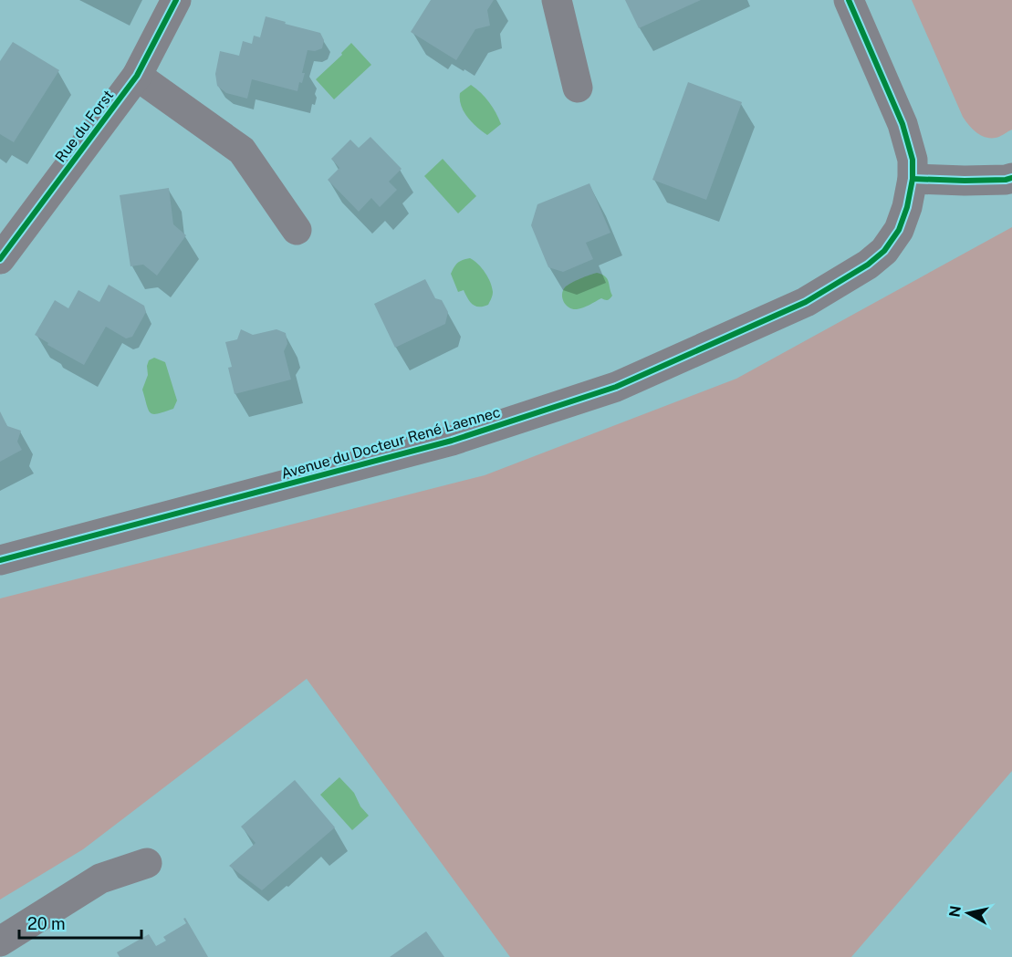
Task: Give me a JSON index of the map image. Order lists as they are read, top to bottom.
{
  "streets": {
    "street": ["Rue du Forst", "Avenue du Docteur René Laennec"]
  },
  "scale_bar": "20 m",
  "north": "left"
}
